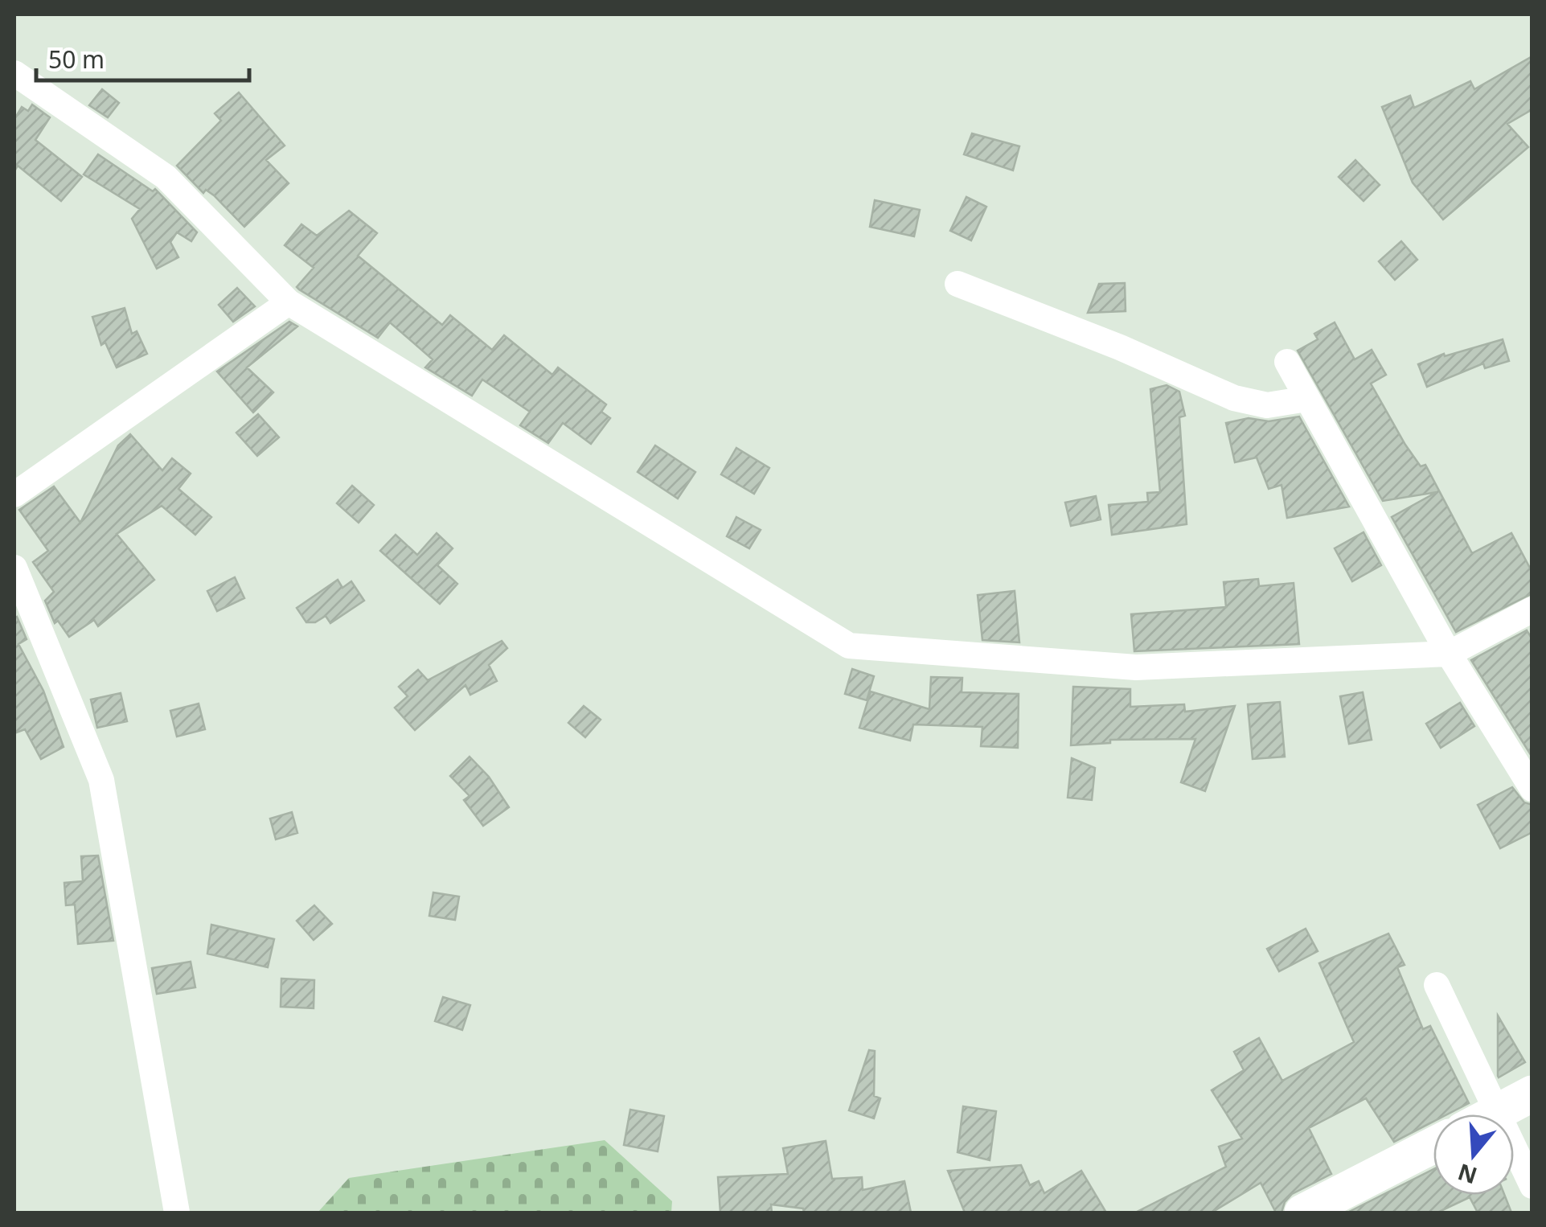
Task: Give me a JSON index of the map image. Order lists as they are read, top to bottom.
{
  "scale_bar": "50 m",
  "north": "bottom"
}
